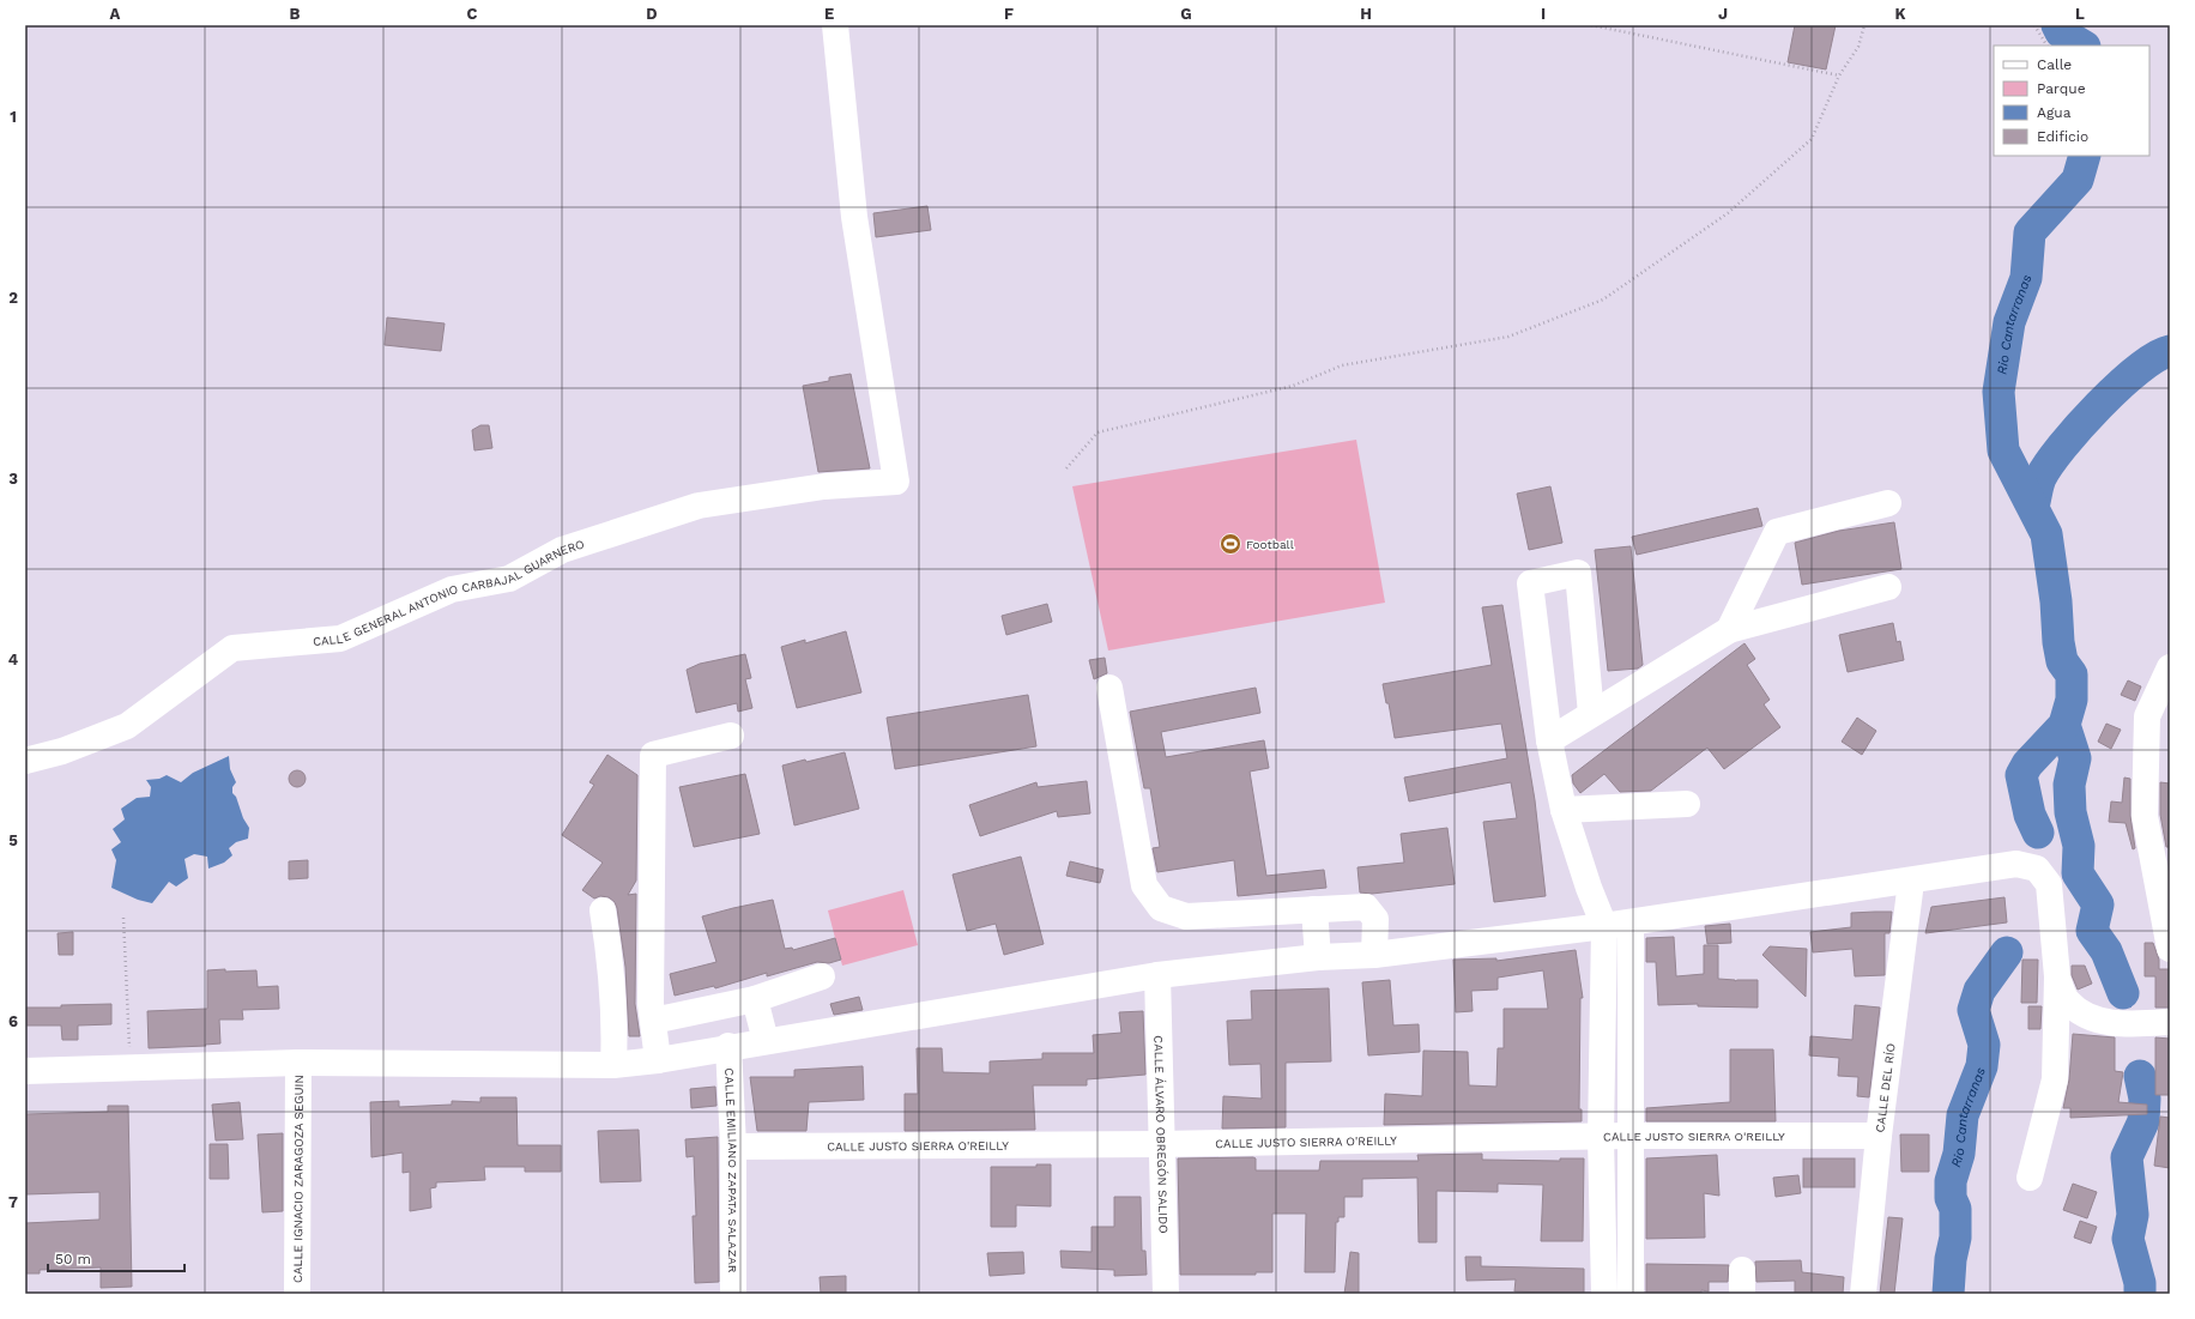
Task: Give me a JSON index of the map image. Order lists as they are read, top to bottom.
{
  "streets": {
    "street": [
      "CALLE GENERAL ANTONIO CARBAJAL GUARNERO",
      "CALLE DEL RÍO",
      "CALLE ÁLVARO OBREGÓN SALIDO",
      "CALLE JUSTO SIERRA O'REILLY",
      "CALLE EMILIANO ZAPATA SALAZAR",
      "CALLE IGNACIO ZARAGOZA SEGUIN"
    ]
  },
  "crossings": [
    ["CALLE DEL RÍO", "CALLE JUSTO SIERRA O'REILLY"],
    ["CALLE ÁLVARO OBREGÓN SALIDO", "CALLE JUSTO SIERRA O'REILLY"],
    ["CALLE JUSTO SIERRA O'REILLY", "CALLE EMILIANO ZAPATA SALAZAR"]
  ],
  "water": ["Rio Cantarranas"],
  "places": {
    "sports": ["Football"]
  },
  "legend": [
    "Calle",
    "Parque",
    "Agua",
    "Edificio"
  ],
  "scale_bar": "50 m",
  "grid": {
    "columns": [
      "A",
      "B",
      "C",
      "D",
      "E",
      "F",
      "G",
      "H",
      "I",
      "J",
      "K",
      "L"
    ],
    "rows": [
      "1",
      "2",
      "3",
      "4",
      "5",
      "6",
      "7"
    ]
  }
}
